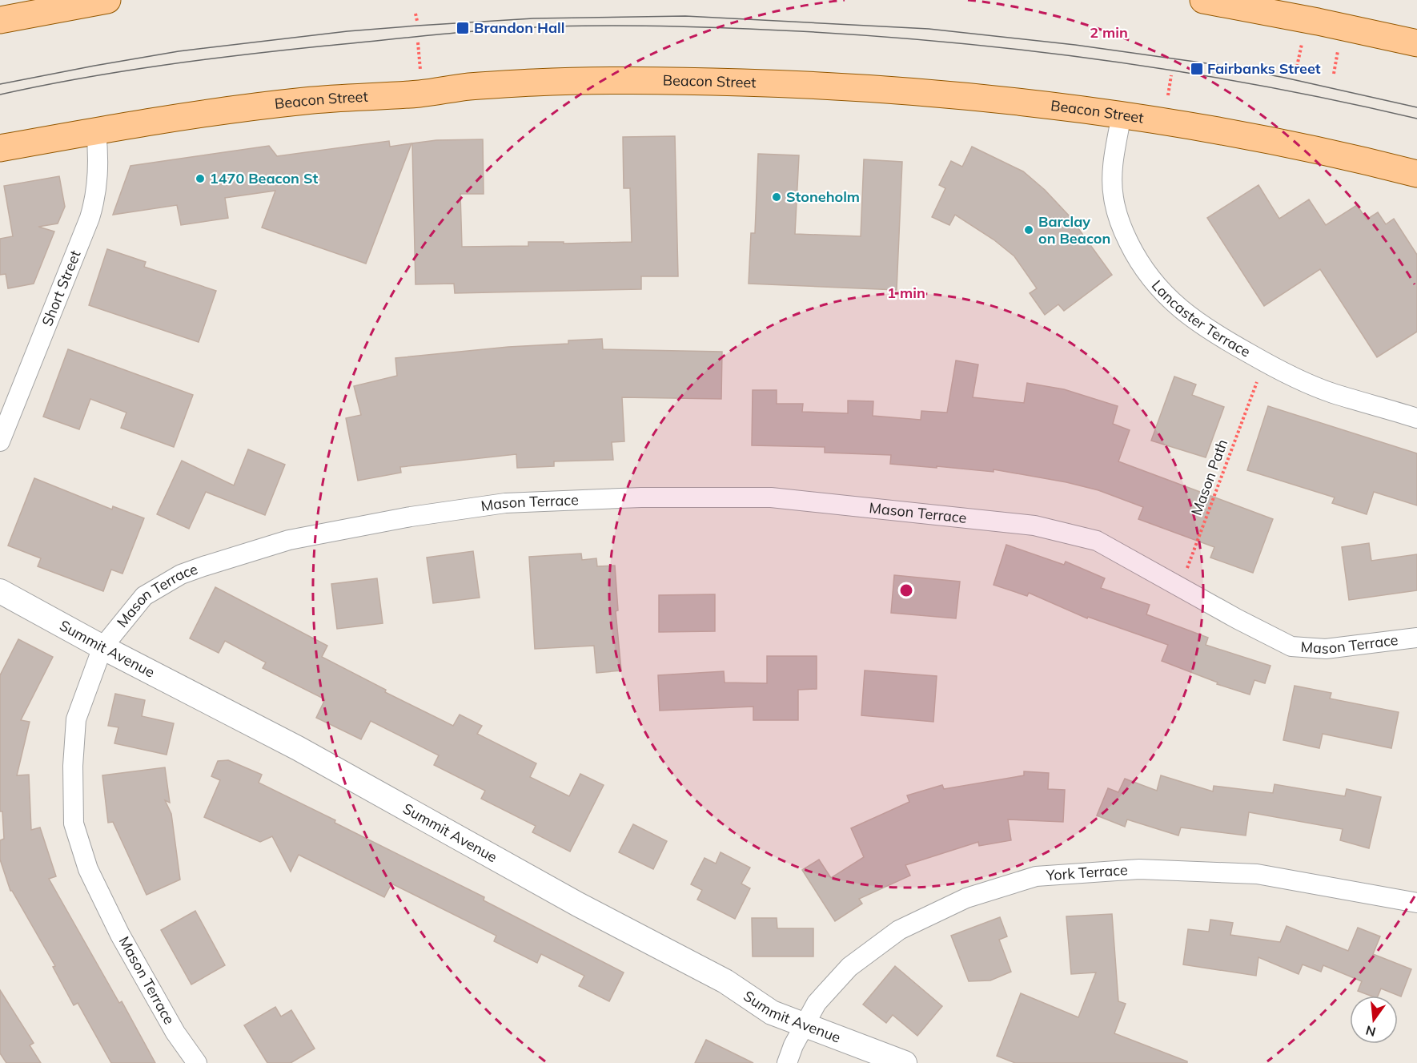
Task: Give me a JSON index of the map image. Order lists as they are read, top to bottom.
{
  "streets": {
    "main road": ["Beacon Street"],
    "street": [
      "Short Street",
      "Lancaster Terrace",
      "Mason Terrace",
      "Summit Avenue",
      "York Terrace"
    ],
    "path": ["Mason Path"]
  },
  "crossings": [
    ["Beacon Street", "Short Street"],
    ["Beacon Street", "Lancaster Terrace"],
    ["Mason Path", "Mason Terrace"],
    ["Mason Terrace", "Summit Avenue"],
    ["Summit Avenue", "York Terrace"]
  ],
  "places": {
    "transit": ["Brandon Hall", "Fairbanks Street"],
    "other": ["1470 Beacon St", "Stoneholm", "Barclay on Beacon"]
  },
  "north": "bottom",
  "rings": ["2 min", "1 min"]
}
